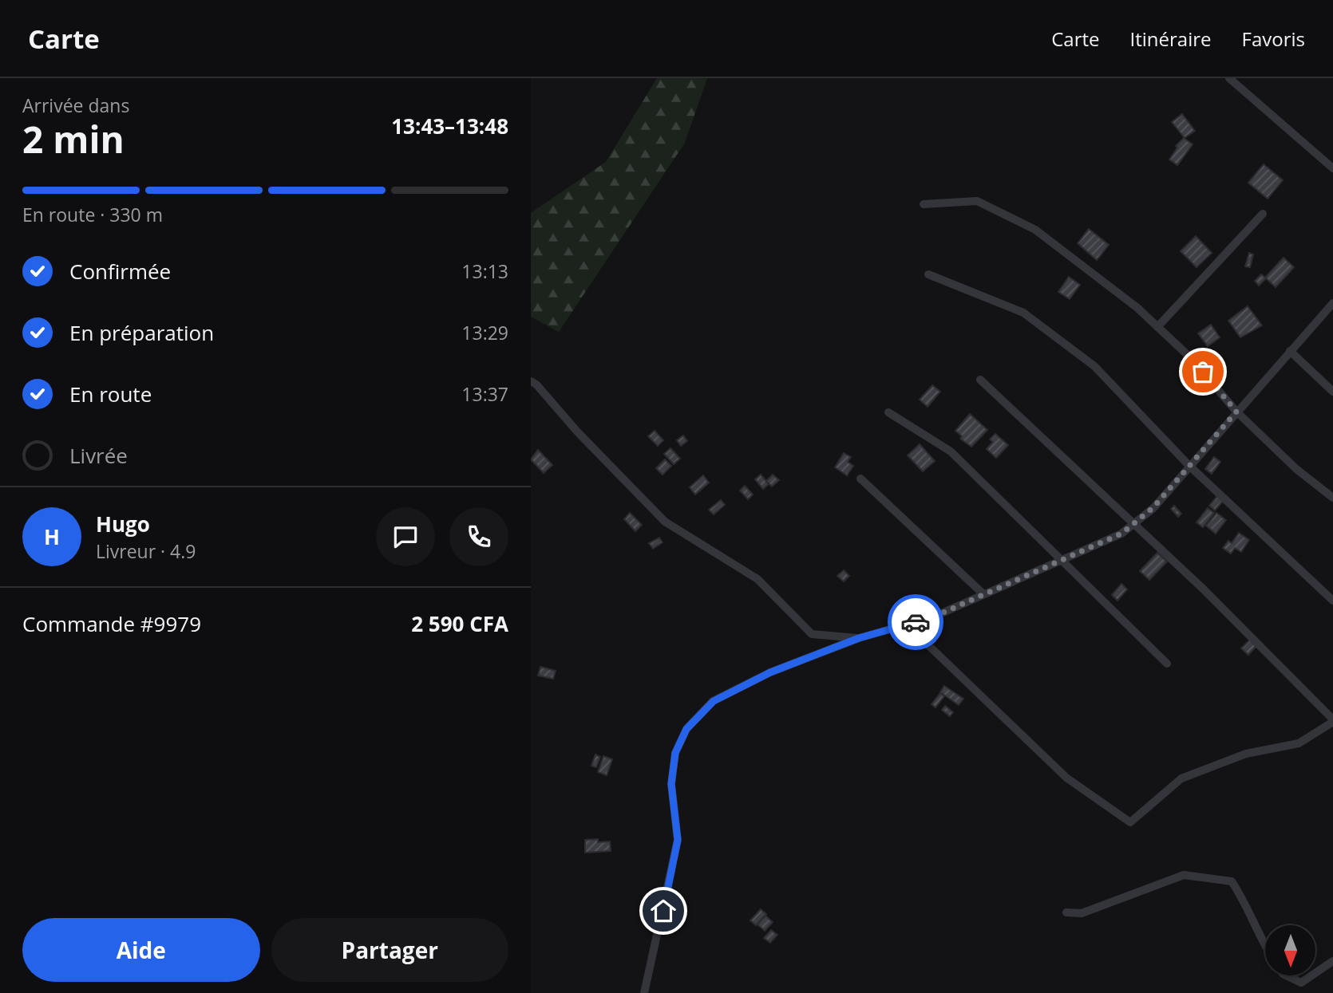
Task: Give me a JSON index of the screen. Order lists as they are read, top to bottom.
{
  "north": "bottom",
  "page": {
    "header": "Carte",
    "nav": ["Carte", "Itinéraire", "Favoris"],
    "heading": ["2 min", "Arrivée dans", "13:43–13:48"],
    "panel": [
      "Hugo",
      "Livreur · 4.9",
      "Commande #9979",
      "2 590 CFA"
    ],
    "bar": "En route · 330 m",
    "list": [
      ["Confirmée", "13:13"],
      ["En préparation", "13:29"],
      ["En route", "13:37"],
      "Livrée"
    ],
    "round": "H",
    "buttons": ["Aide", "Partager"]
  }
}
